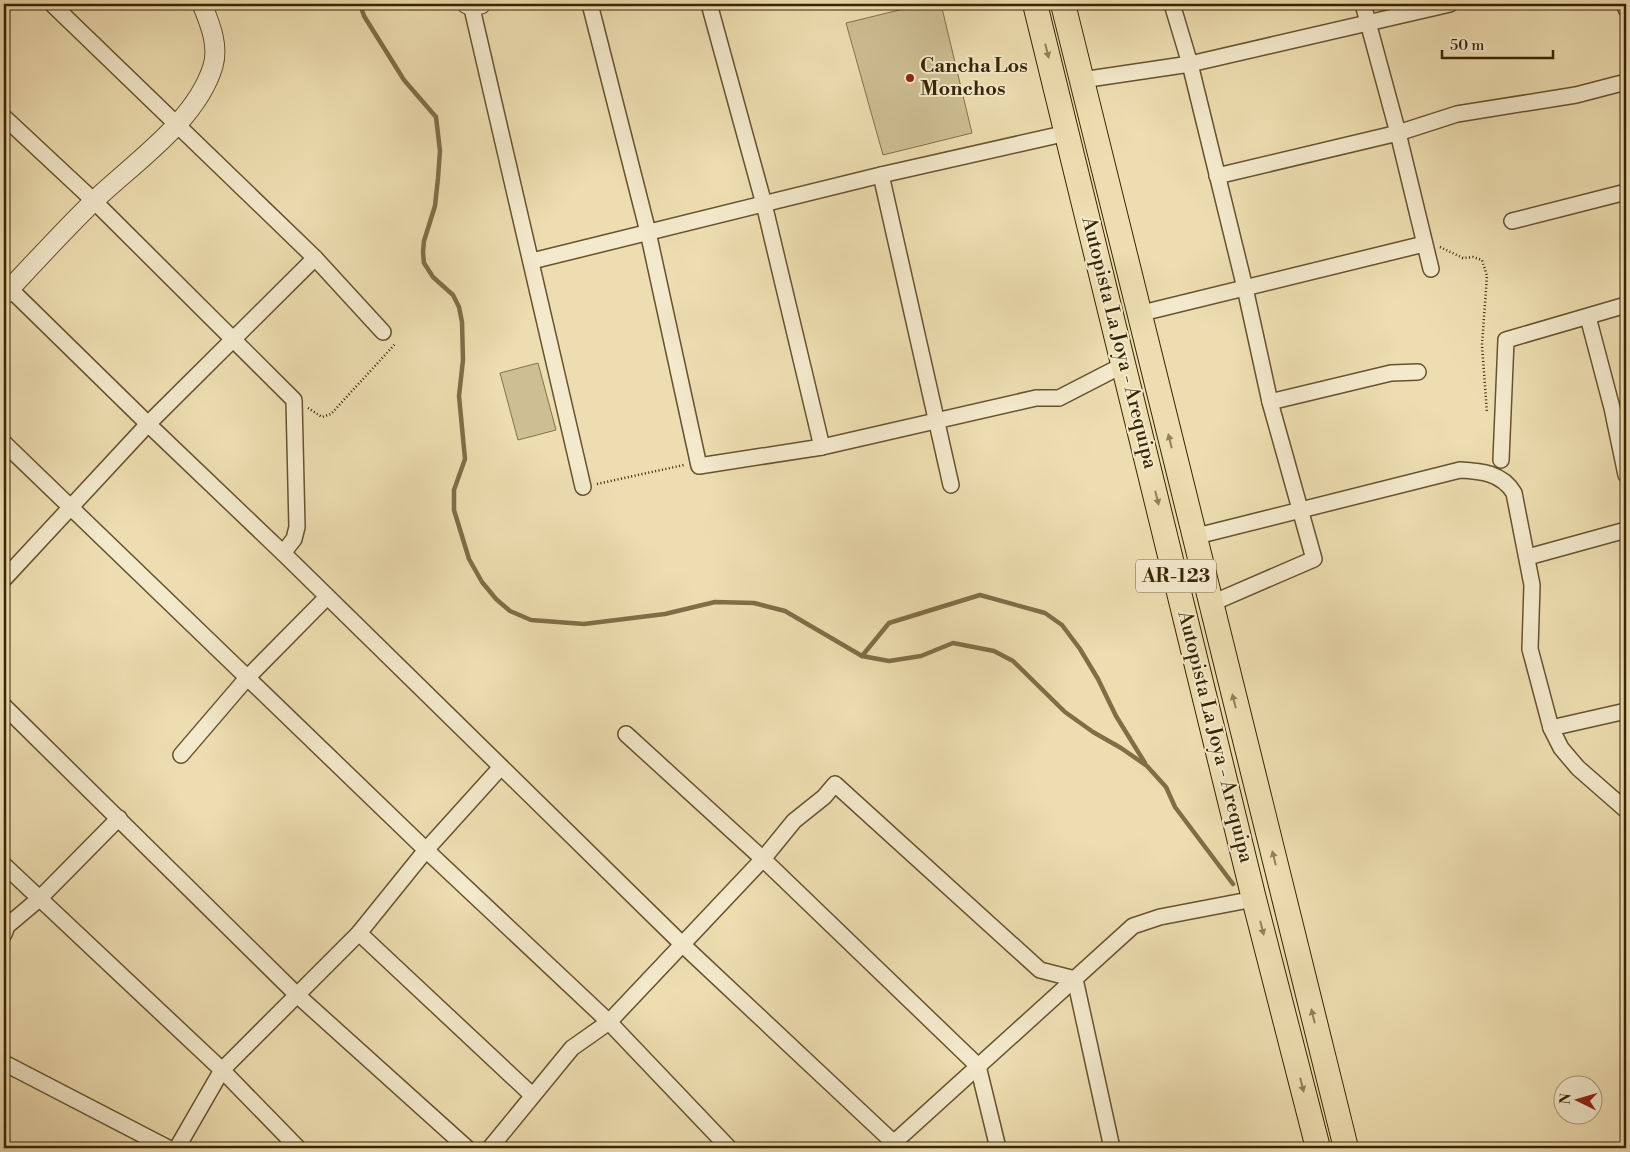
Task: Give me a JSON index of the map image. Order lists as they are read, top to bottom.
{
  "streets": {
    "main road": ["Autopista La Joya - Arequipa", "AR-123"]
  },
  "places": ["Cancha Los Monchos"],
  "scale_bar": "50 m",
  "north": "left"
}
